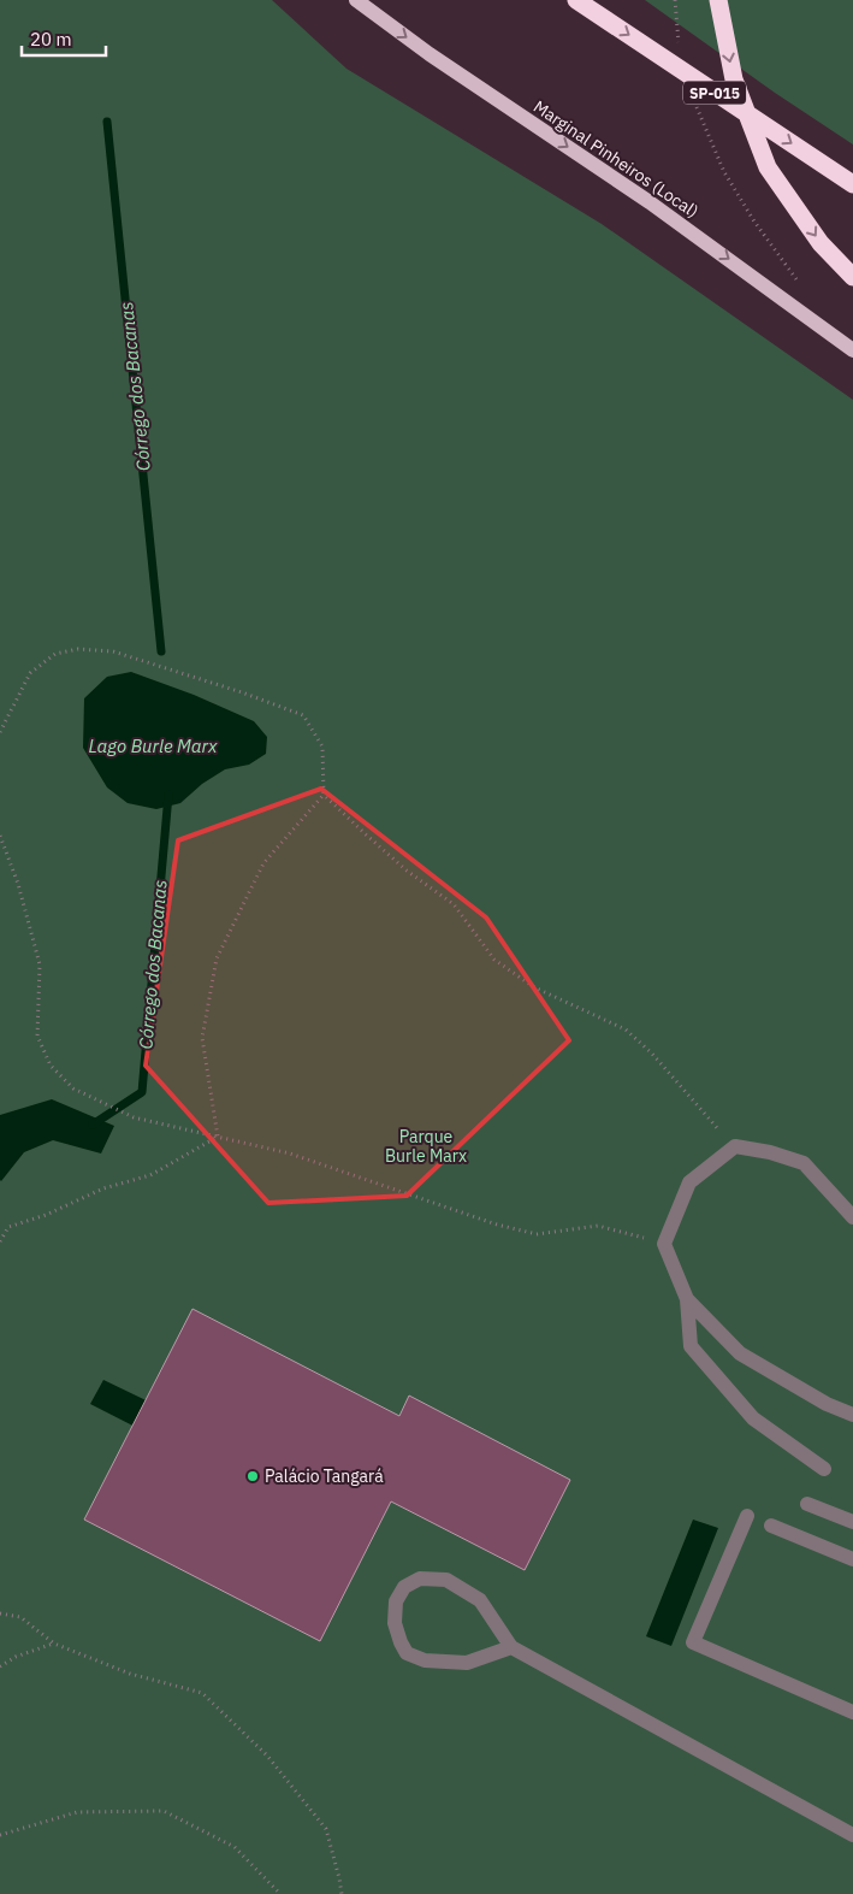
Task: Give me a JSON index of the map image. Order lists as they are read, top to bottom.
{
  "streets": {
    "highway": ["SP-015"],
    "main road": ["Marginal Pinheiros (Local)"]
  },
  "one_way": ["Marginal Pinheiros (Local)"],
  "water": ["Córrego dos Bacanas", "Lago Burle Marx"],
  "parks": ["Parque Burle Marx"],
  "places": ["Palácio Tangará"],
  "scale_bar": "20 m"
}
